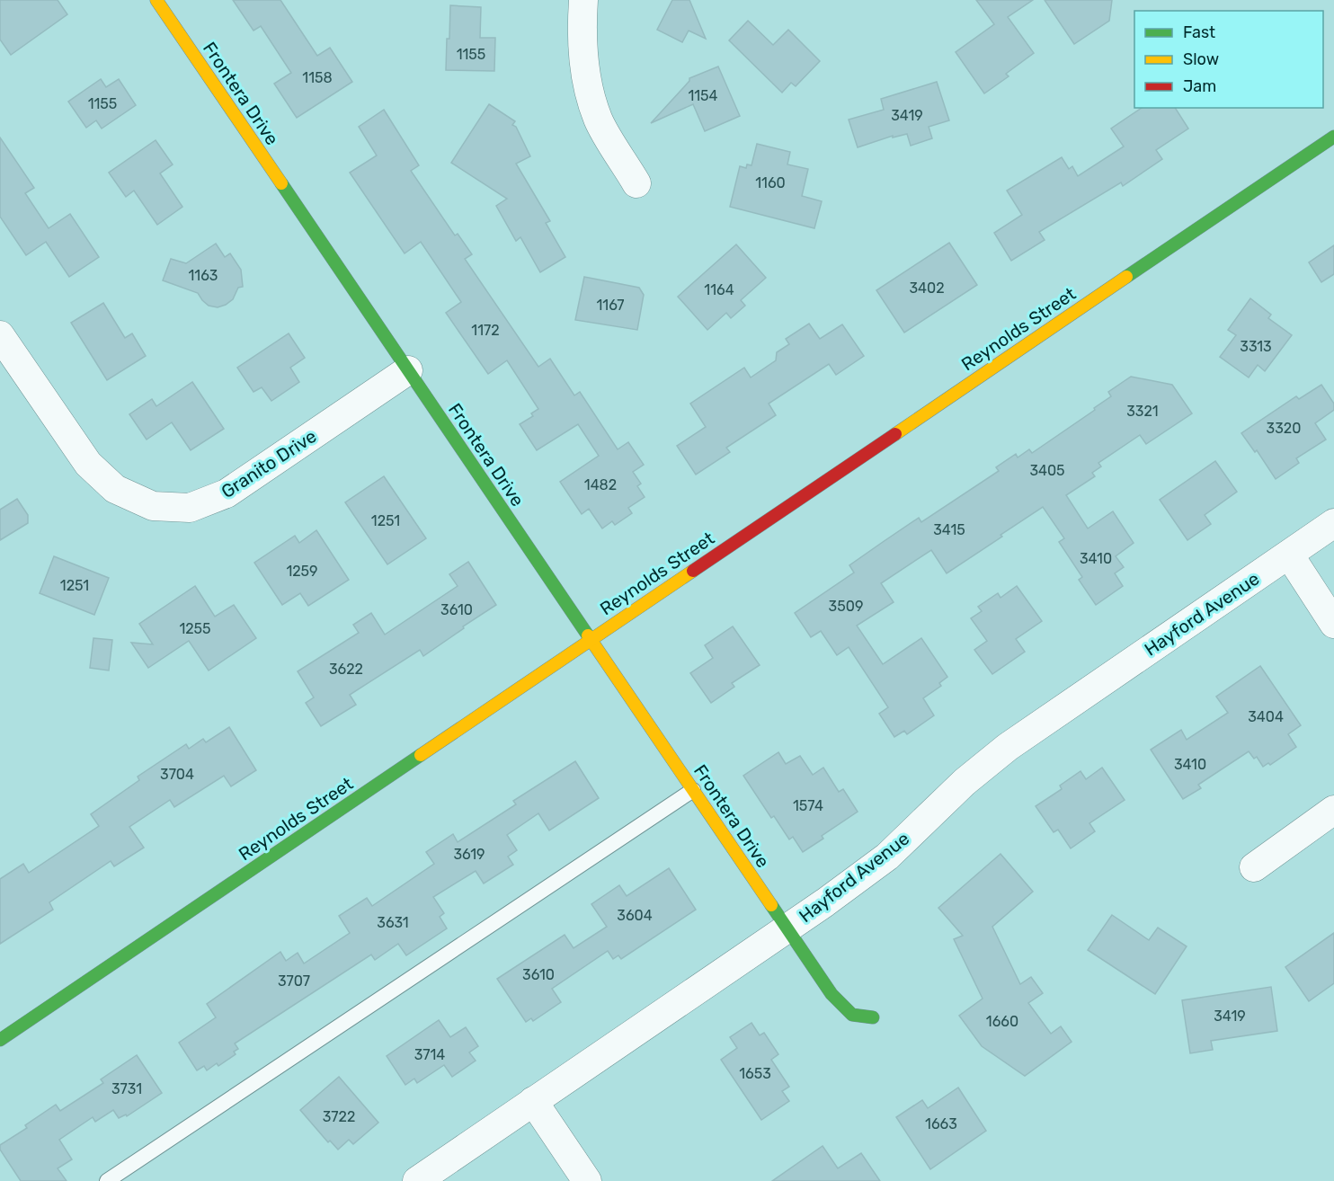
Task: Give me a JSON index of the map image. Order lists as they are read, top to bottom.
{
  "streets": {
    "street": [
      "Frontera Drive",
      "Reynolds Street",
      "Granito Drive",
      "Hayford Avenue"
    ]
  },
  "crossings": [
    ["Frontera Drive", "Reynolds Street"],
    ["Frontera Drive", "Granito Drive"],
    ["Frontera Drive", "Hayford Avenue"]
  ],
  "house_numbers": [
    "1155",
    "1158",
    "1154",
    "1155",
    "3419",
    "1160",
    "1163",
    "3402",
    "1164",
    "1167",
    "1172",
    "3313",
    "3321",
    "3320",
    "3405",
    "1482",
    "1251",
    "3415",
    "3410",
    "1259",
    "1251",
    "3509",
    "3610",
    "1255",
    "3622",
    "3404",
    "3410",
    "3704",
    "1574",
    "3619",
    "3604",
    "3631",
    "3610",
    "3707",
    "3419",
    "1660",
    "3714",
    "1653",
    "3731",
    "3722",
    "1663"
  ],
  "legend": ["Fast", "Slow", "Jam"]
}
